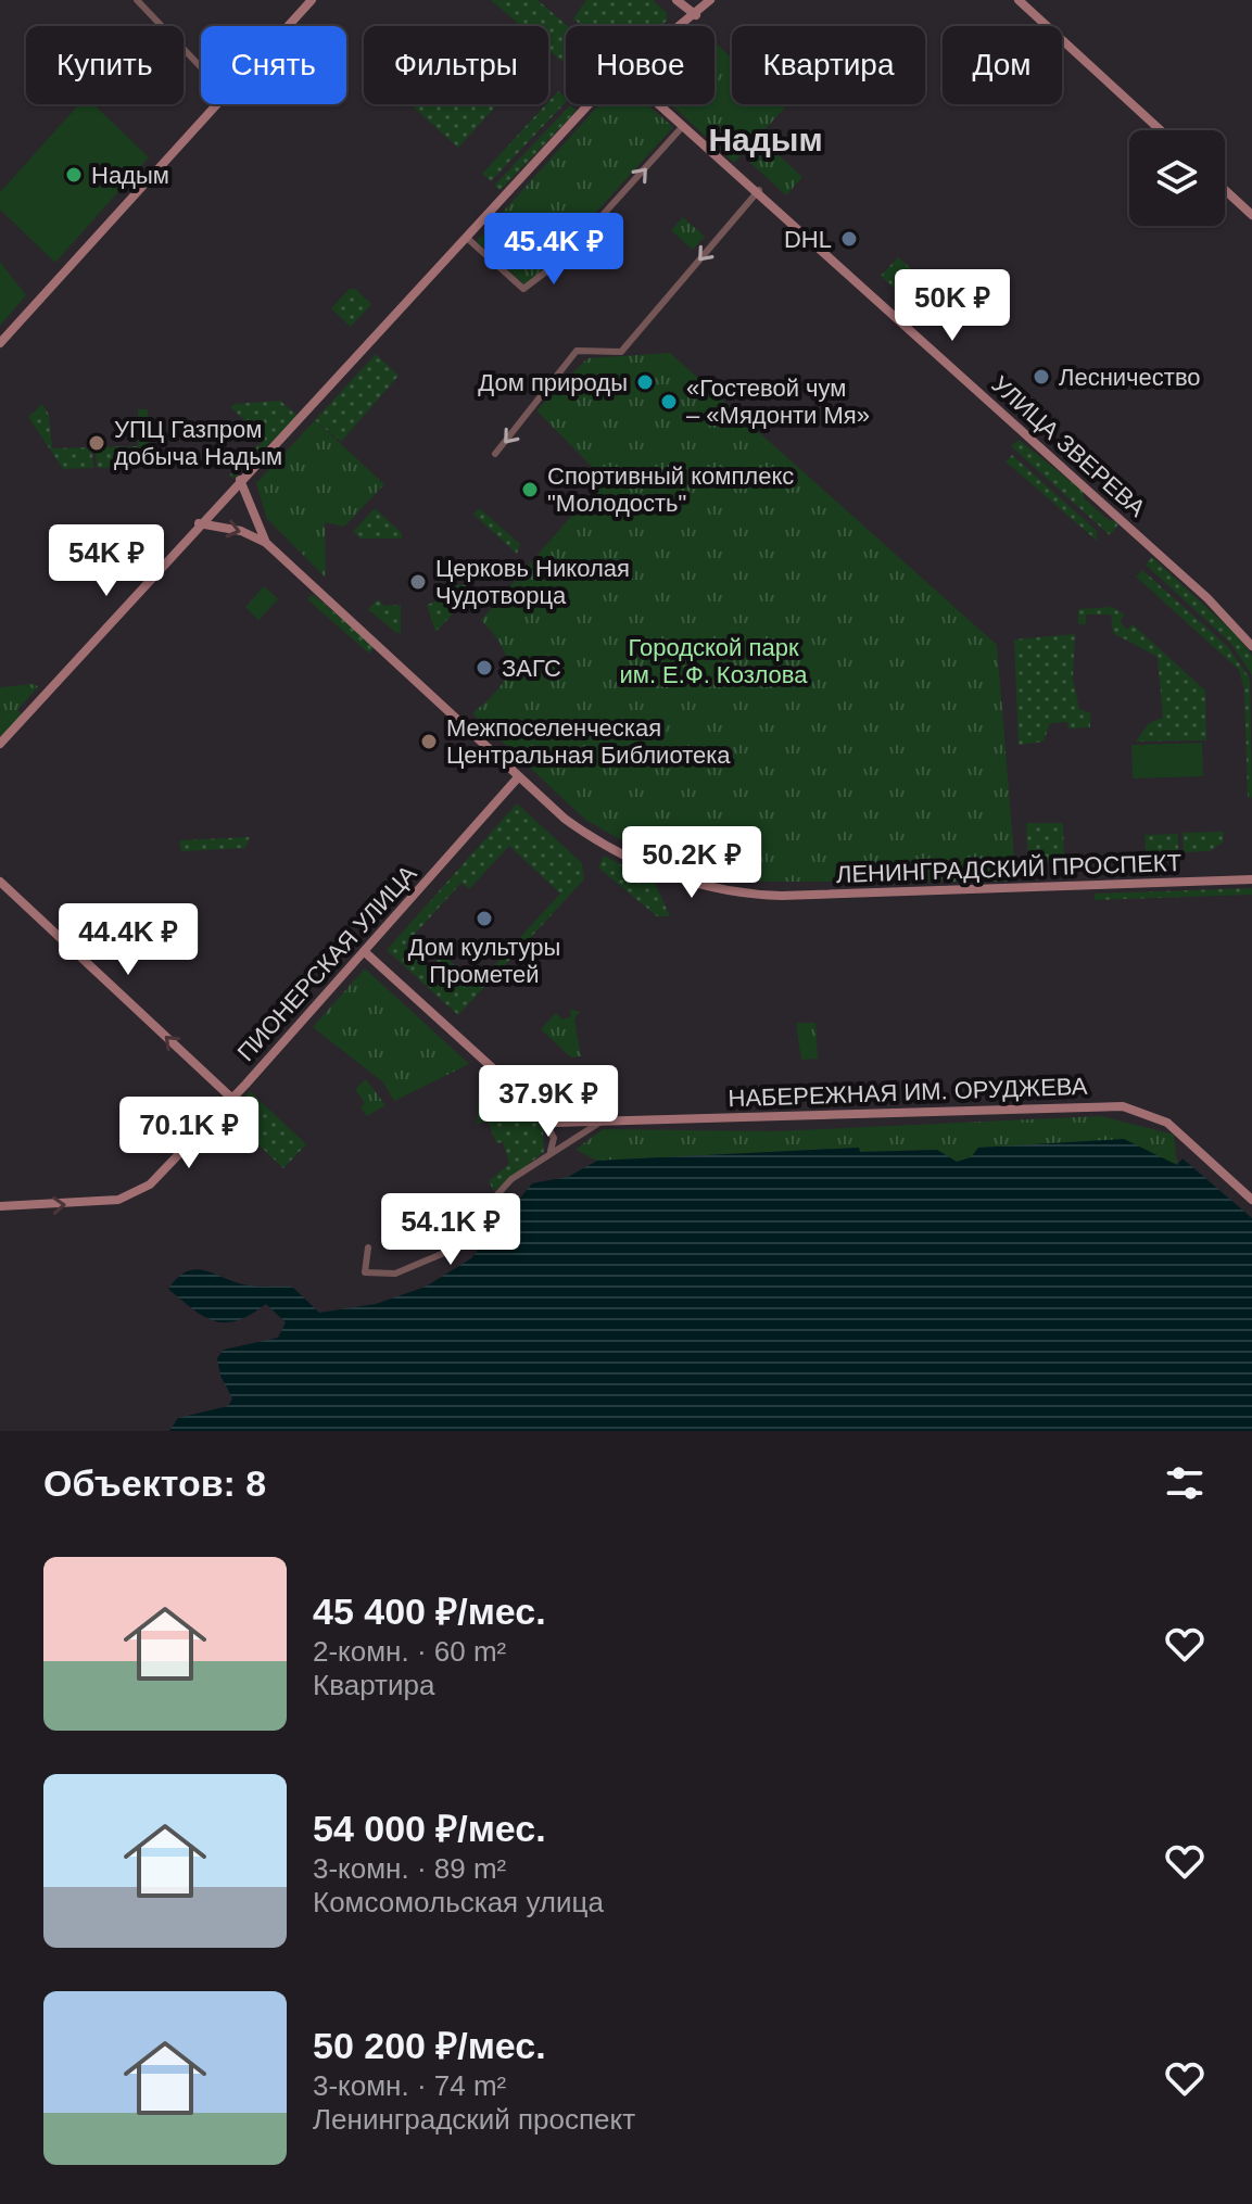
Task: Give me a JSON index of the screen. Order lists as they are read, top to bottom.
{
  "streets": {
    "street": [
      "УЛИЦА ЗВЕРЕВА",
      "ЛЕНИНГРАДСКИЙ ПРОСПЕКТ",
      "ПИОНЕРСКАЯ УЛИЦА",
      "НАБЕРЕЖНАЯ ИМ. ОРУДЖЕВА"
    ]
  },
  "crossings": [
    ["ЛЕНИНГРАДСКИЙ ПРОСПЕКТ", "ПИОНЕРСКАЯ УЛИЦА"]
  ],
  "one_way": ["ПИОНЕРСКАЯ УЛИЦА"],
  "districts": ["Надым"],
  "parks": ["Городской парк им. Е.Ф. Козлова"],
  "places": [
    "Надым",
    "DHL",
    "Лесничество",
    "Дом природы",
    "«Гостевой чум – «Мядонти Мя»",
    "УПЦ Газпром добыча Надым",
    "Спортивный комплекс \"Молодость\"",
    "Церковь Николая Чудотворца",
    "ЗАГС",
    "Межпоселенческая Центральная Библиотека",
    "Дом культуры Прометей"
  ],
  "page": {
    "chip": [
      "Купить",
      "Снять",
      "Фильтры",
      "Новое",
      "Квартира",
      "Дом"
    ],
    "price": [
      "45.4K ₽",
      "50K ₽",
      "54K ₽",
      "50.2K ₽",
      "44.4K ₽",
      "37.9K ₽",
      "70.1K ₽",
      "54.1K ₽"
    ],
    "heading": "Объектов: 8",
    "list": [
      {
        "name": "45 400 ₽/мес.",
        "note": "2-комн. · 60 m² · Квартира"
      },
      {
        "name": "54 000 ₽/мес.",
        "note": "3-комн. · 89 m² · Комсомольская улица"
      },
      {
        "name": "50 200 ₽/мес.",
        "note": "3-комн. · 74 m² · Ленинградский проспект"
      }
    ]
  }
}
